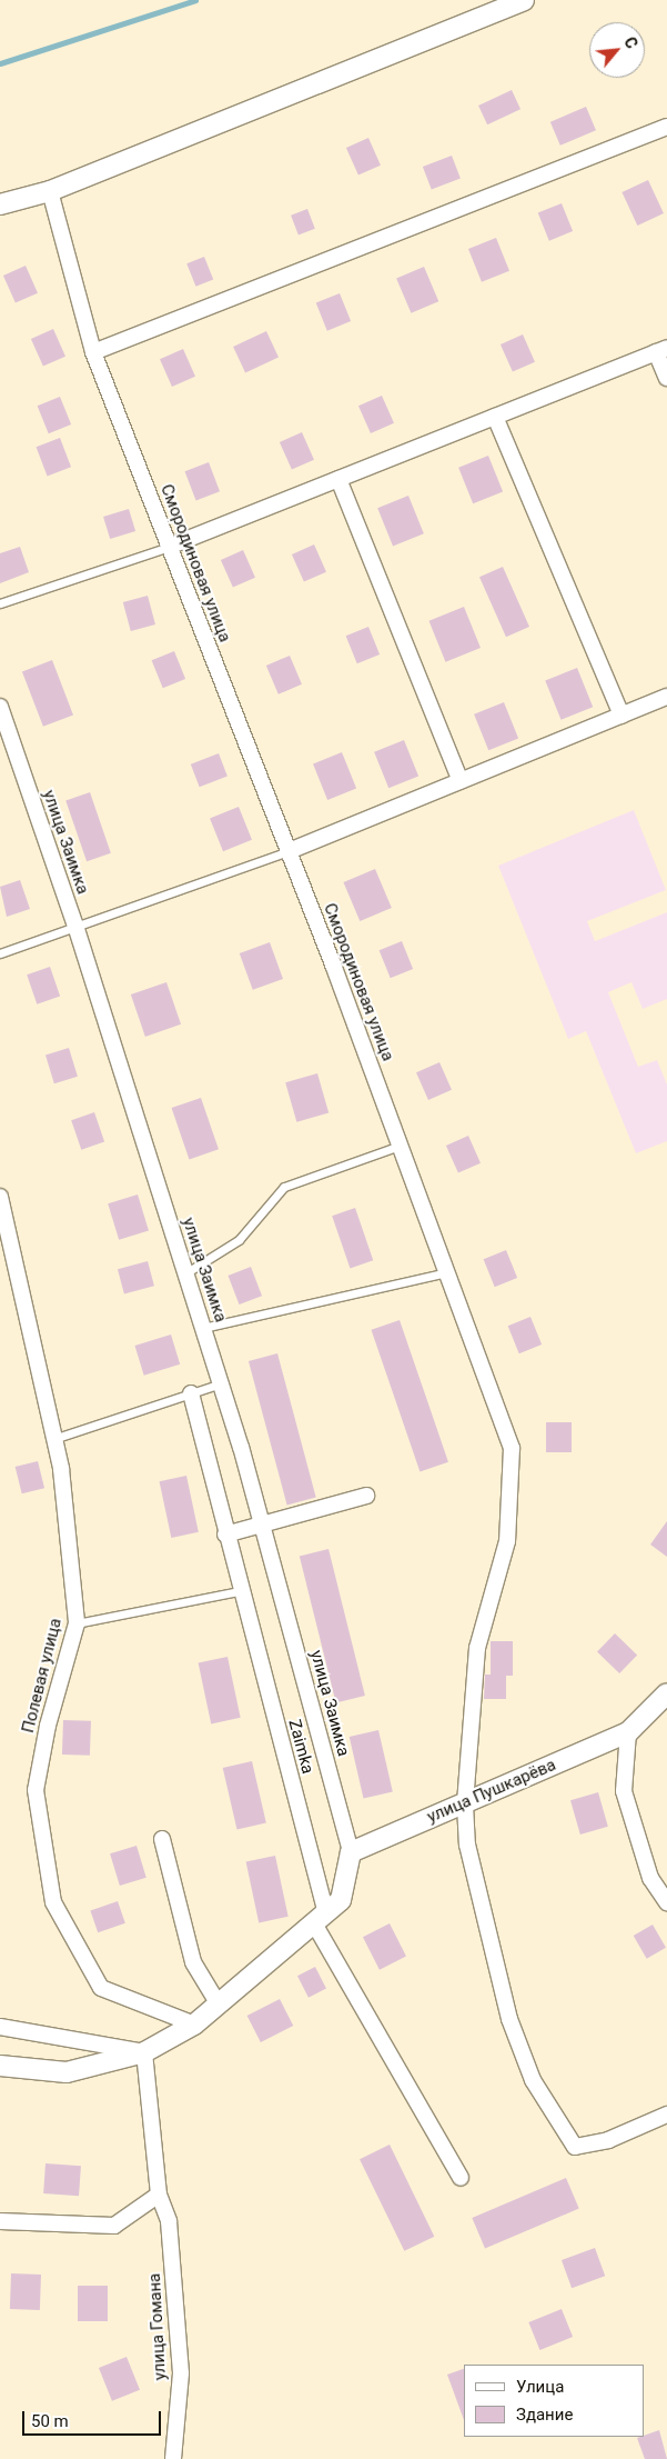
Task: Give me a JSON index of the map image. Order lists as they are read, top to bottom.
{
  "streets": {
    "street": [
      "Смородиновая улица",
      "улица Заимка",
      "Полевая улица",
      "Zaimka",
      "улица Пушкарёва",
      "улица Гомана"
    ]
  },
  "crossings": [
    ["Смородиновая улица", "улица Пушкарёва"],
    ["улица Заимка", "улица Пушкарёва"]
  ],
  "legend": ["Улица", "Здание"],
  "scale_bar": "50 m",
  "north": "top right"
}
